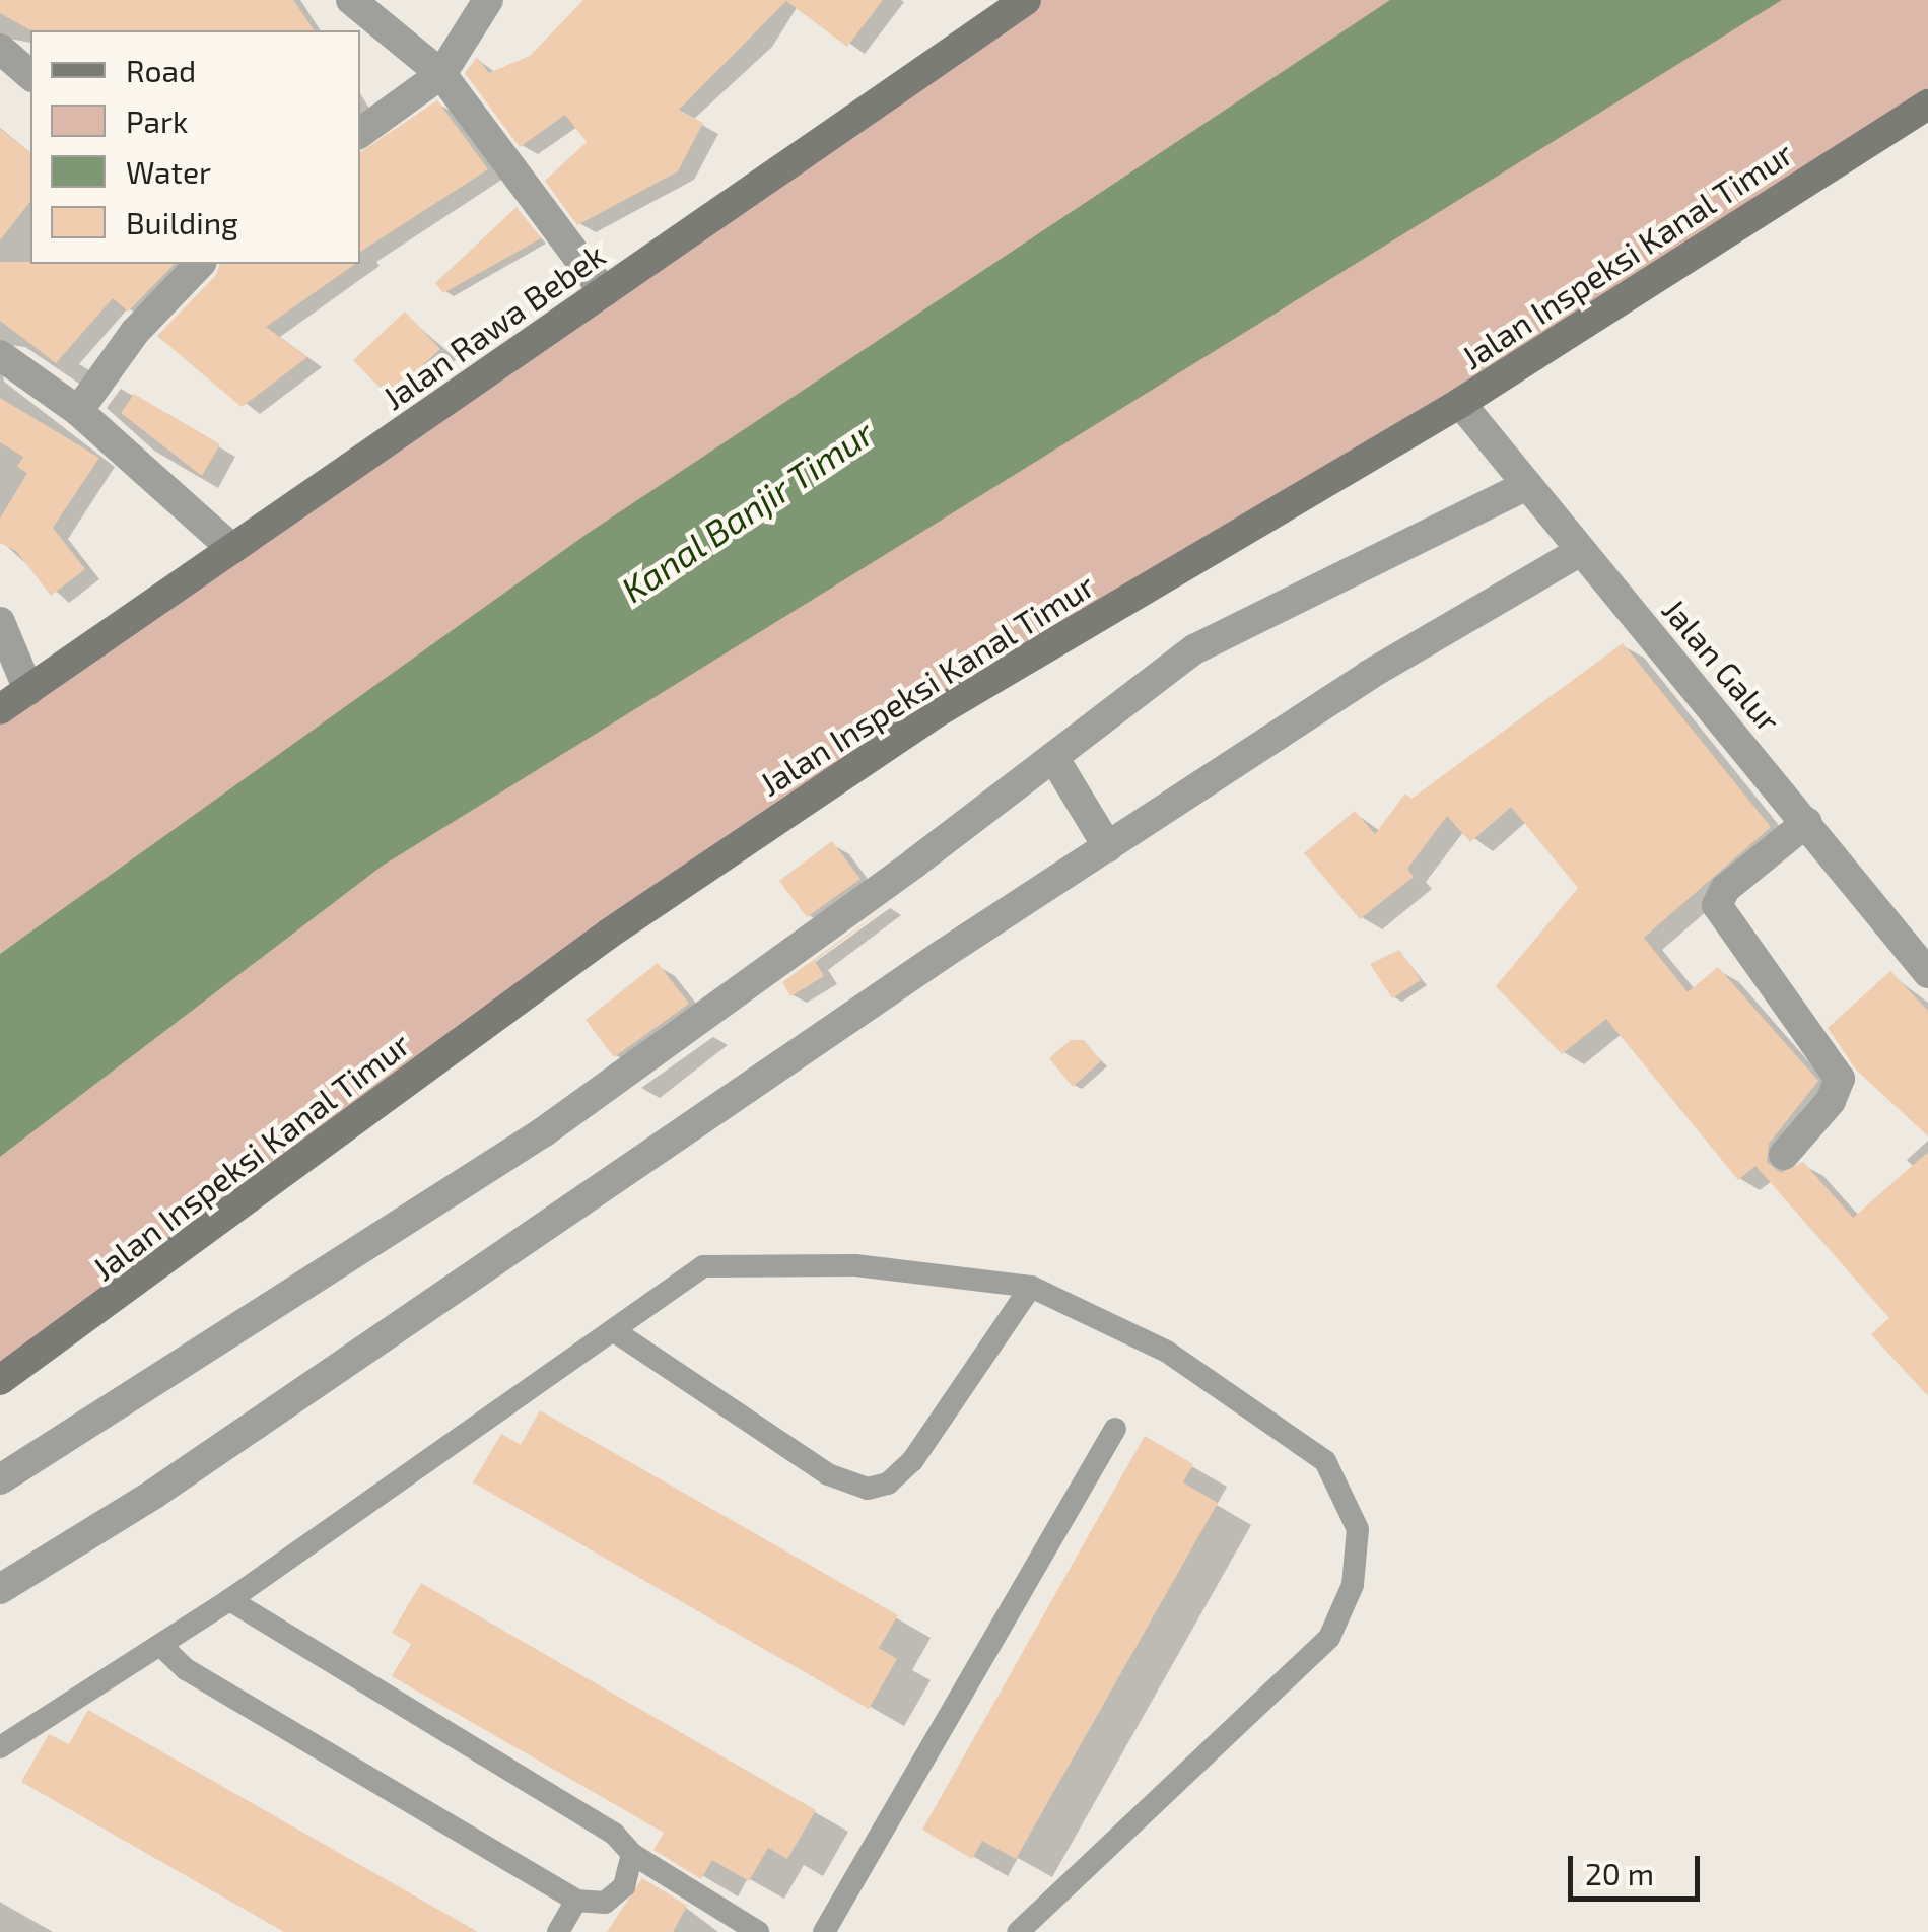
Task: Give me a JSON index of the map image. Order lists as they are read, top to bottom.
{
  "streets": {
    "street": ["Jalan Inspeksi Kanal Timur", "Jalan Rawa Bebek", "Jalan Galur"]
  },
  "crossings": [
    ["Jalan Inspeksi Kanal Timur", "Jalan Galur"]
  ],
  "water": ["Kanal Banjir Timur"],
  "legend": [
    "Road",
    "Park",
    "Water",
    "Building"
  ],
  "scale_bar": "20 m"
}
